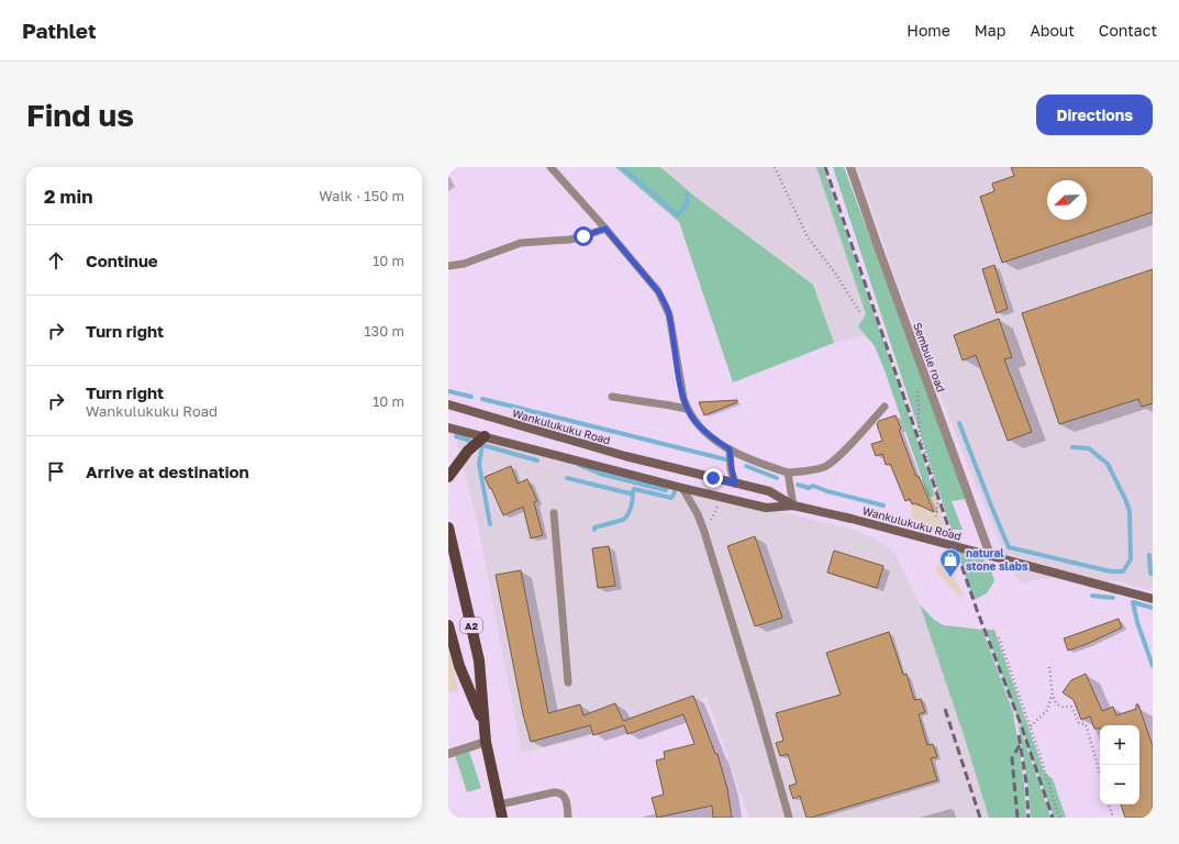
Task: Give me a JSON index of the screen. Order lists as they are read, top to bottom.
{
  "streets": {
    "main road": ["Wankulukuku Road", "A2"],
    "street": ["Sembule road"]
  },
  "crossings": [
    ["Sembule road", "Wankulukuku Road"]
  ],
  "places": {
    "shop": ["natural stone slabs"]
  },
  "north": "bottom left",
  "page": {
    "header": "Pathlet",
    "nav": [
      "Home",
      "Map",
      "About",
      "Contact"
    ],
    "buttons": "Directions",
    "title": "Find us",
    "heading": ["2 min", "Walk · 150 m"],
    "list": [
      ["Continue", "10 m"],
      ["Turn right", "130 m"],
      ["Turn right", "Wankulukuku Road", "10 m"],
      "Arrive at destination"
    ],
    "map_buttons": ["+", "−"]
  }
}
